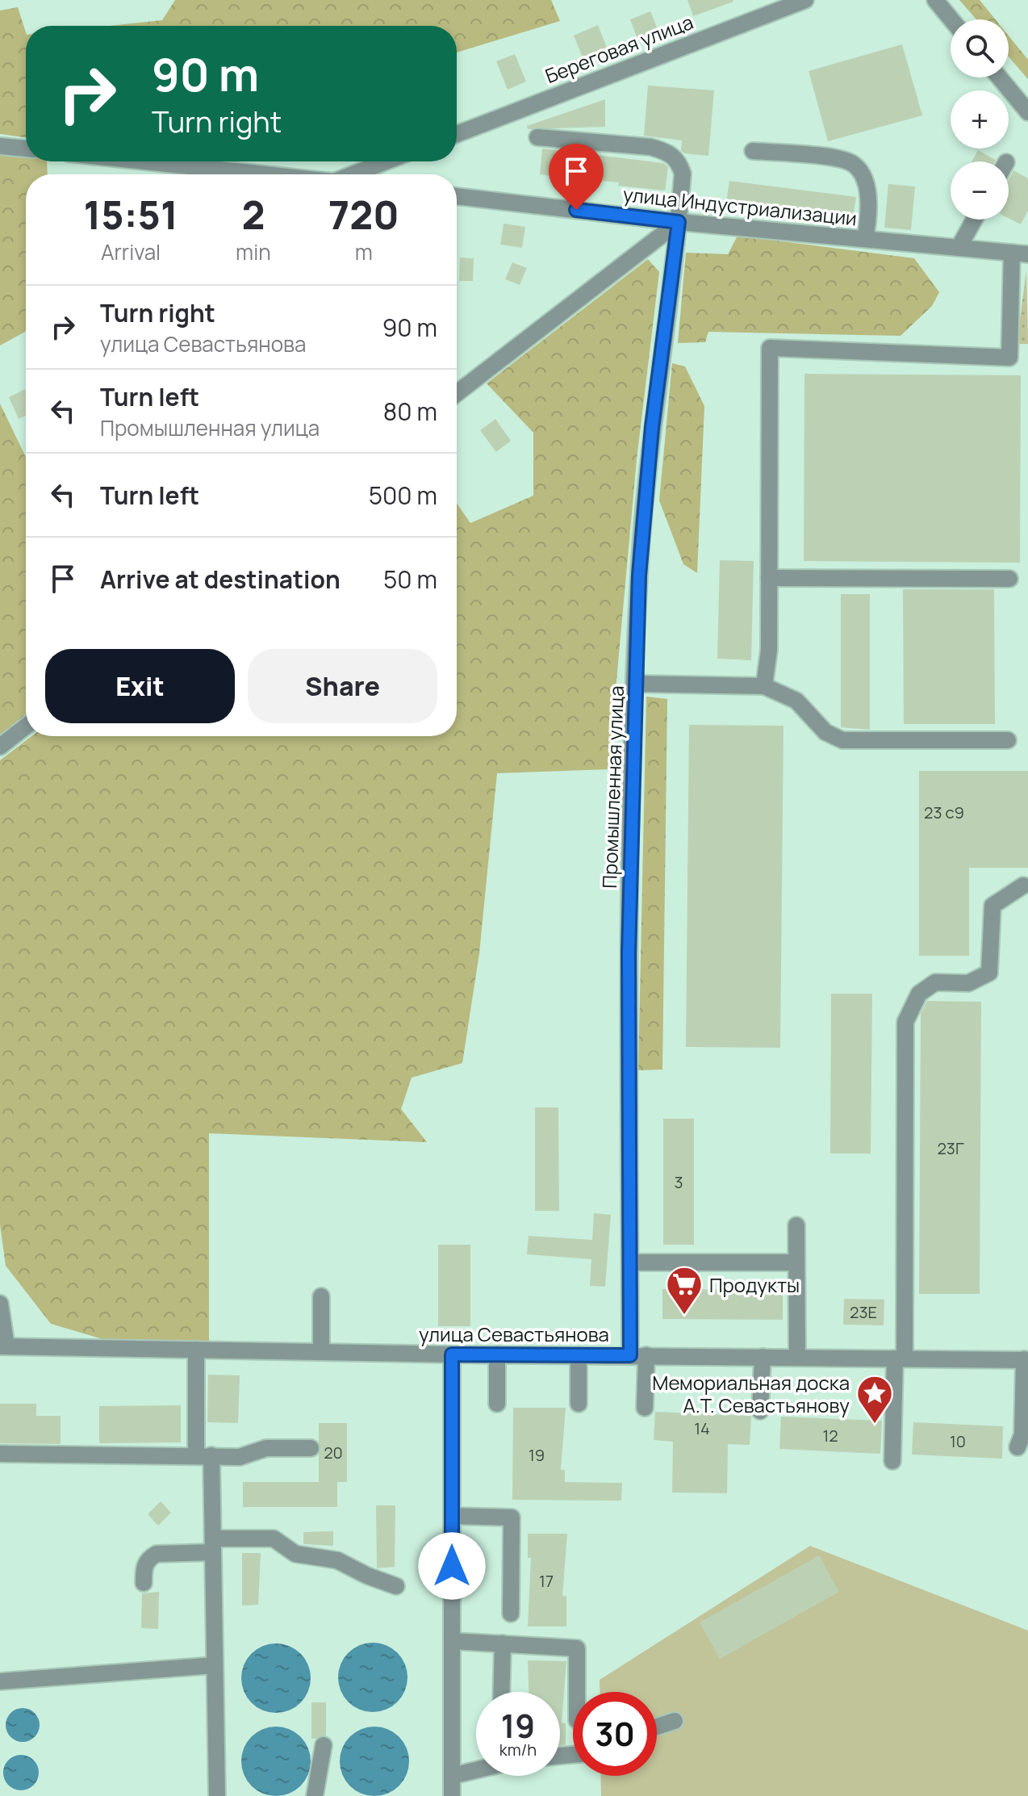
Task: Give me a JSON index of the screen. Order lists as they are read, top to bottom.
{
  "streets": {
    "street": [
      "Береговая улица",
      "улица Индустриализации",
      "Промышленная улица",
      "улица Севастьянова"
    ]
  },
  "crossings": [
    ["улица Индустриализации", "Промышленная улица"],
    ["Промышленная улица", "улица Севастьянова"]
  ],
  "places": {
    "supermarket": ["Продукты"],
    "place": ["Мемориальная доска А.Т. Севастьянову"]
  },
  "house_numbers": [
    "23 с9",
    "23Г",
    "3",
    "23Е",
    "14",
    "12",
    "10",
    "20",
    "19",
    "17"
  ],
  "page": {
    "map_buttons": ["+", "−"],
    "turn": ["90 m", "Turn right"],
    "eta": [
      "15:51",
      "Arrival",
      "2",
      "min",
      "720",
      "m"
    ],
    "list": [
      {
        "name": "Turn right",
        "note": "улица Севастьянова",
        "value": "90 m"
      },
      {
        "name": "Turn left",
        "note": "Промышленная улица",
        "value": "80 m"
      },
      {
        "name": "Turn left",
        "value": "500 m"
      },
      {
        "name": "Arrive at destination",
        "value": "50 m"
      }
    ],
    "buttons": ["Exit", "Share"],
    "speed": "19 km/h",
    "limit": "30"
  }
}
